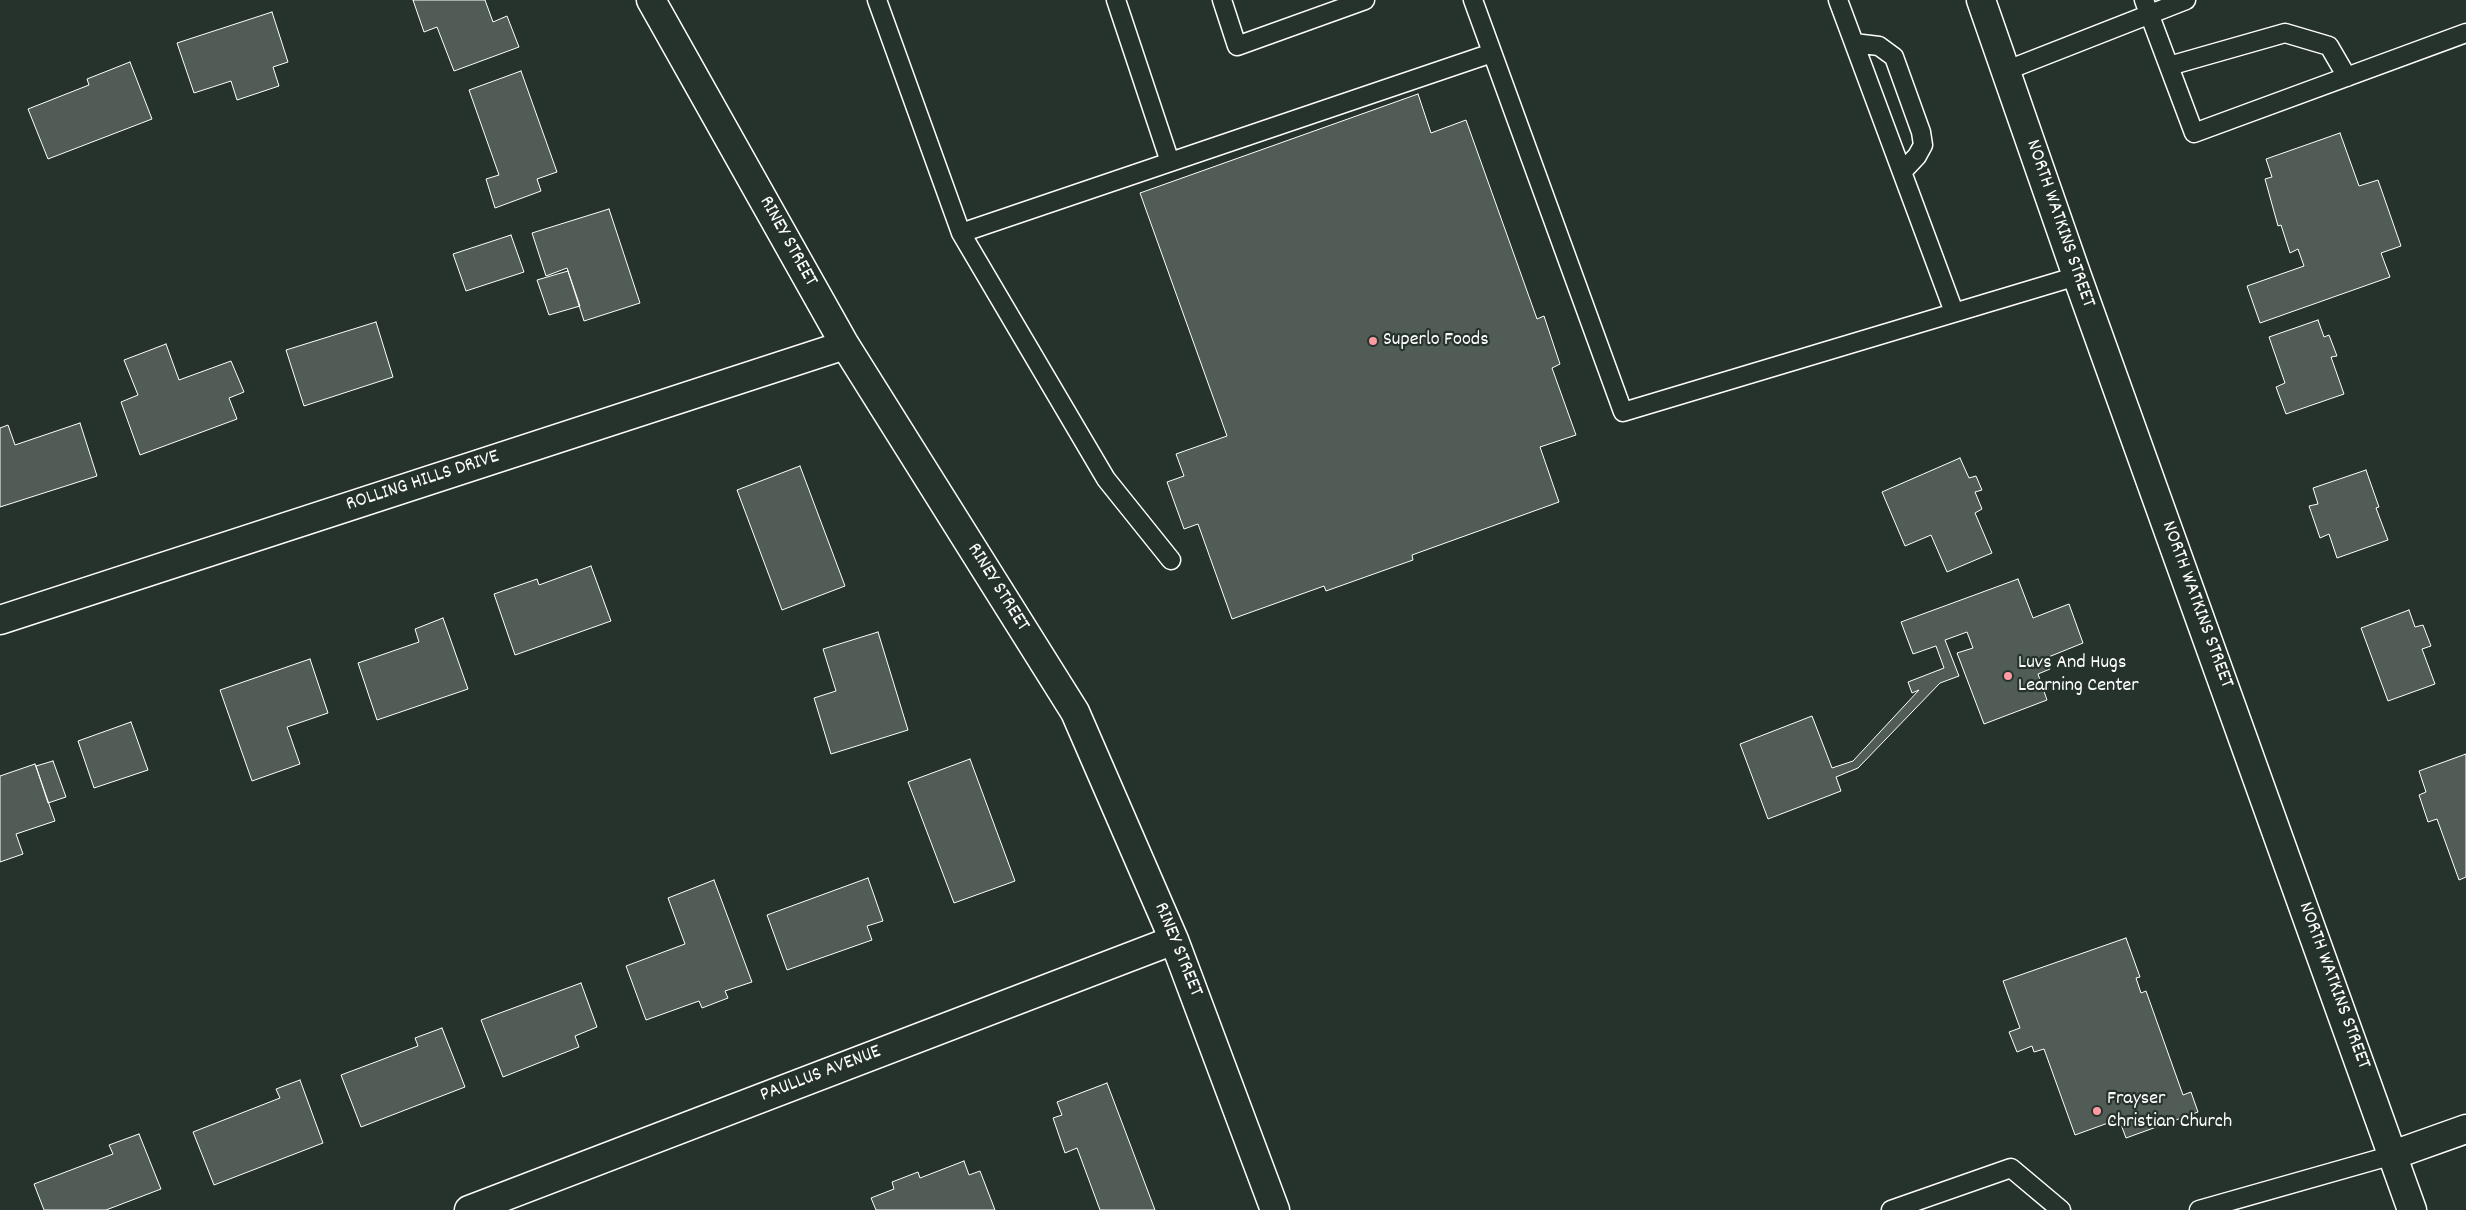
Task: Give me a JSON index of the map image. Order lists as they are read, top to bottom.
{
  "streets": {
    "street": [
      "NORTH WATKINS STREET",
      "RINEY STREET",
      "ROLLING HILLS DRIVE",
      "PAULLUS AVENUE"
    ]
  },
  "crossings": [
    ["RINEY STREET", "ROLLING HILLS DRIVE"],
    ["RINEY STREET", "PAULLUS AVENUE"]
  ],
  "places": ["Superlo Foods", "Luvs And Hugs Learning Center", "Frayser Christian Church"]
}
